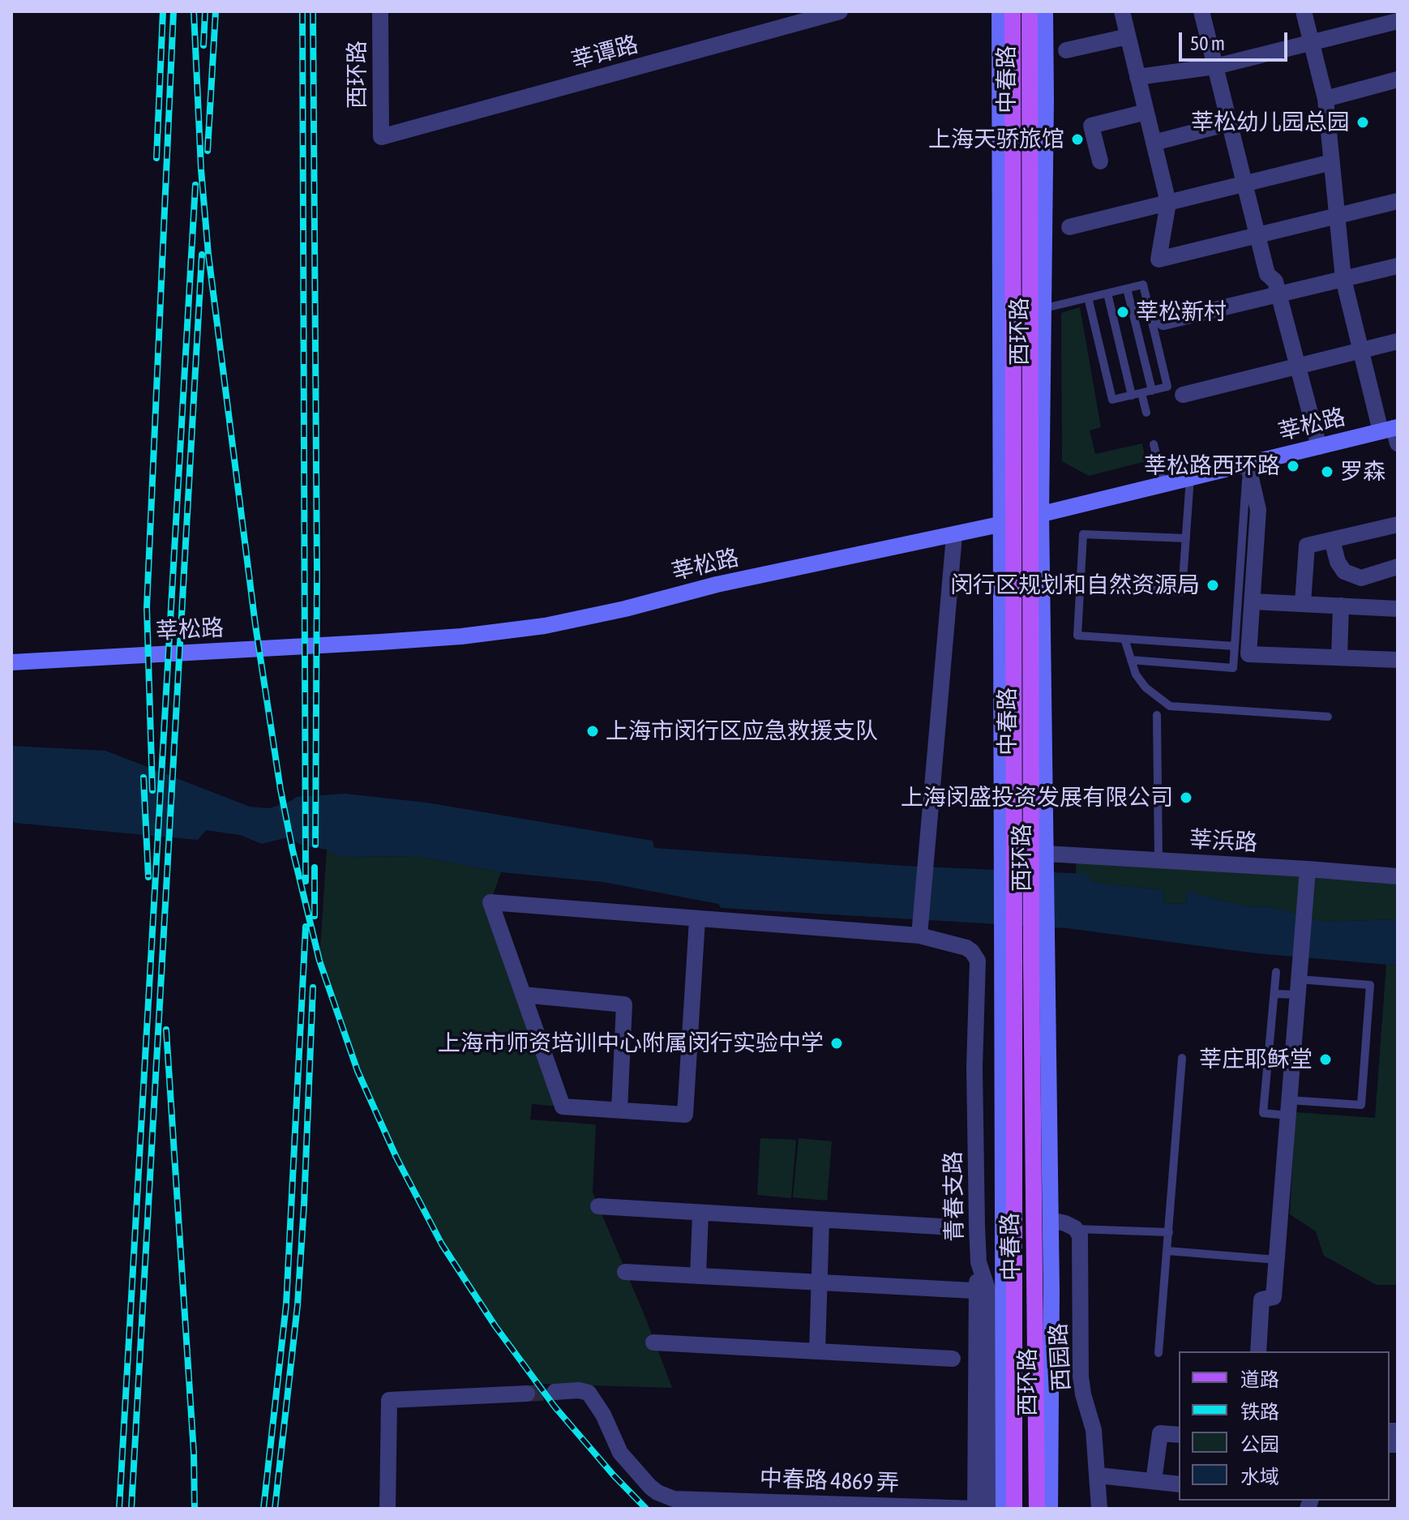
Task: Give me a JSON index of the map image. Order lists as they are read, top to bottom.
{
  "streets": {
    "main road": ["西环路", "中春路", "莘松路"],
    "street": [
      "莘谭路",
      "莘浜路",
      "青春支路",
      "西园路",
      "中春路 4869 弄"
    ]
  },
  "crossings": [
    ["莘谭路", "西环路"],
    ["西环路", "莘松路"],
    ["西环路", "莘浜路"]
  ],
  "places": [
    "莘松幼儿园总园",
    "上海天骄旅馆",
    "莘松新村",
    "莘松路西环路",
    "罗森",
    "闵行区规划和自然资源局",
    "上海市闵行区应急救援支队",
    "上海闵盛投资发展有限公司",
    "上海市师资培训中心附属闵行实验中学",
    "莘庄耶稣堂"
  ],
  "legend": [
    "道路",
    "铁路",
    "公园",
    "水域"
  ],
  "scale_bar": "50 m"
}
